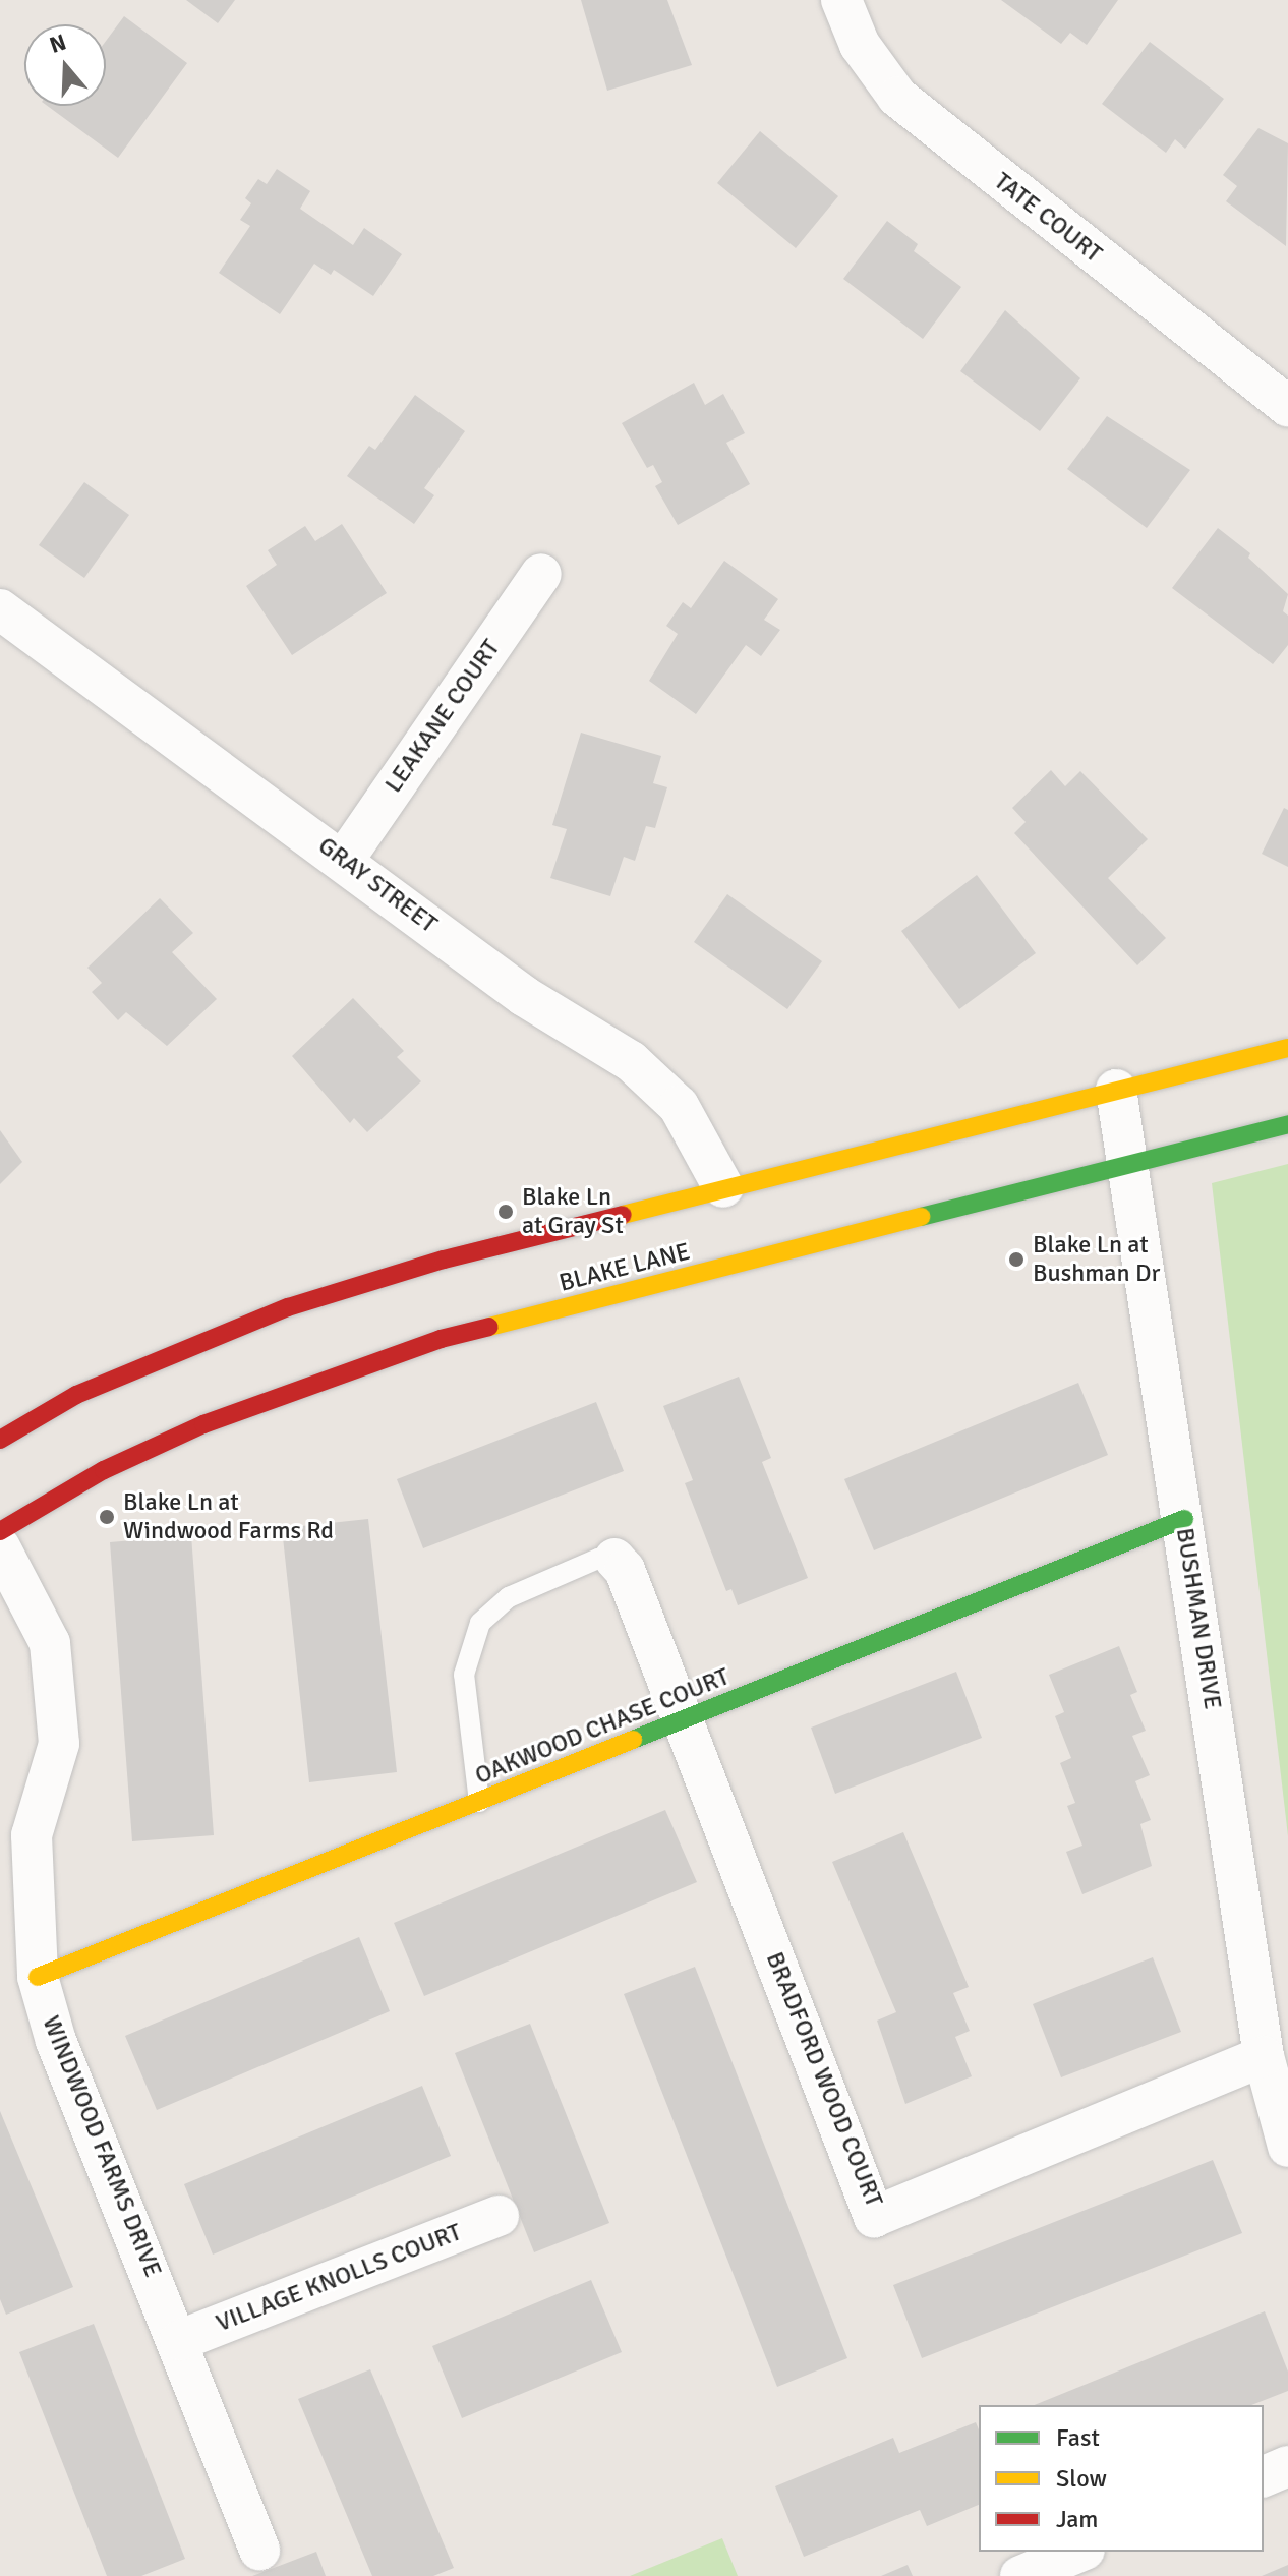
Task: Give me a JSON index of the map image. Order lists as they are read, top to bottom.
{
  "streets": {
    "main road": ["BLAKE LANE", "OAKWOOD CHASE COURT"],
    "street": [
      "TATE COURT",
      "LEAKANE COURT",
      "GRAY STREET",
      "BUSHMAN DRIVE",
      "BRADFORD WOOD COURT",
      "WINDWOOD FARMS DRIVE",
      "VILLAGE KNOLLS COURT"
    ]
  },
  "crossings": [
    ["LEAKANE COURT", "GRAY STREET"],
    ["BLAKE LANE", "BUSHMAN DRIVE"],
    ["BUSHMAN DRIVE", "OAKWOOD CHASE COURT"],
    ["BUSHMAN DRIVE", "BRADFORD WOOD COURT"],
    ["OAKWOOD CHASE COURT", "BRADFORD WOOD COURT"],
    ["OAKWOOD CHASE COURT", "WINDWOOD FARMS DRIVE"],
    ["WINDWOOD FARMS DRIVE", "VILLAGE KNOLLS COURT"]
  ],
  "places": ["Blake Ln at Gray St", "Blake Ln at Bushman Dr", "Blake Ln at Windwood Farms Rd"],
  "legend": ["Fast", "Slow", "Jam"],
  "north": "top"
}
